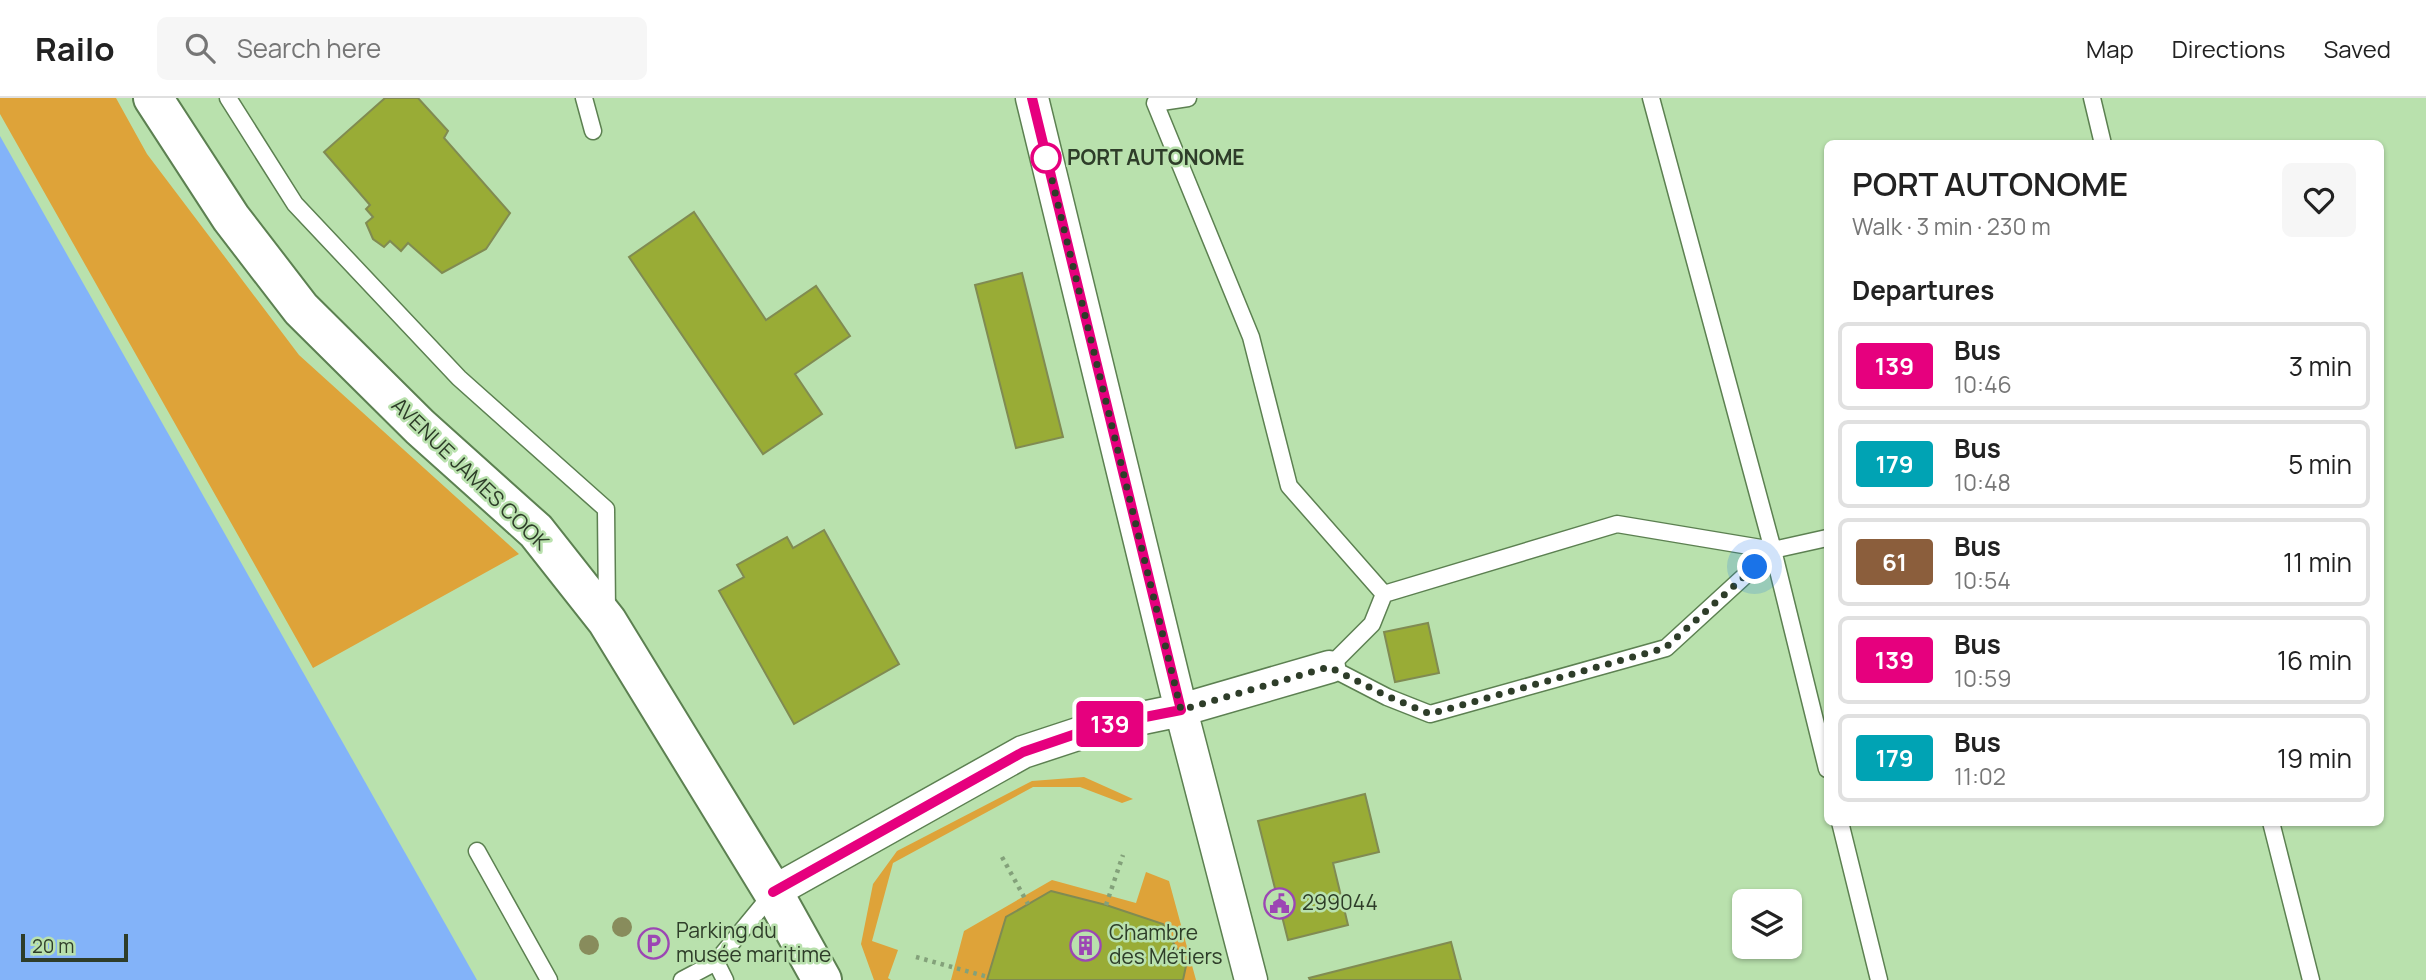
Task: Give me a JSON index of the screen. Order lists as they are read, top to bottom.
{
  "streets": {
    "main road": ["AVENUE JAMES COOK"]
  },
  "places": {
    "other": ["PORT AUTONOME"],
    "public building": ["299044"],
    "parking": ["Parking du musée maritime"],
    "building": ["Chambre des Métiers"]
  },
  "lines": ["bus line 139"],
  "scale_bar": "20 m",
  "page": {
    "header": "Railo",
    "search": "Search here",
    "nav": ["Map", "Directions", "Saved"],
    "on_map": "139",
    "heading": [
      ["PORT AUTONOME", "Walk · 3 min · 230 m"],
      "Departures"
    ],
    "list": [
      {
        "mark": "139",
        "name": "Bus",
        "note": "10:46",
        "value": "3 min"
      },
      {
        "mark": "179",
        "name": "Bus",
        "note": "10:48",
        "value": "5 min"
      },
      {
        "mark": "61",
        "name": "Bus",
        "note": "10:54",
        "value": "11 min"
      },
      {
        "mark": "139",
        "name": "Bus",
        "note": "10:59",
        "value": "16 min"
      },
      {
        "mark": "179",
        "name": "Bus",
        "note": "11:02",
        "value": "19 min"
      }
    ],
    "scale": "20 m"
  }
}
